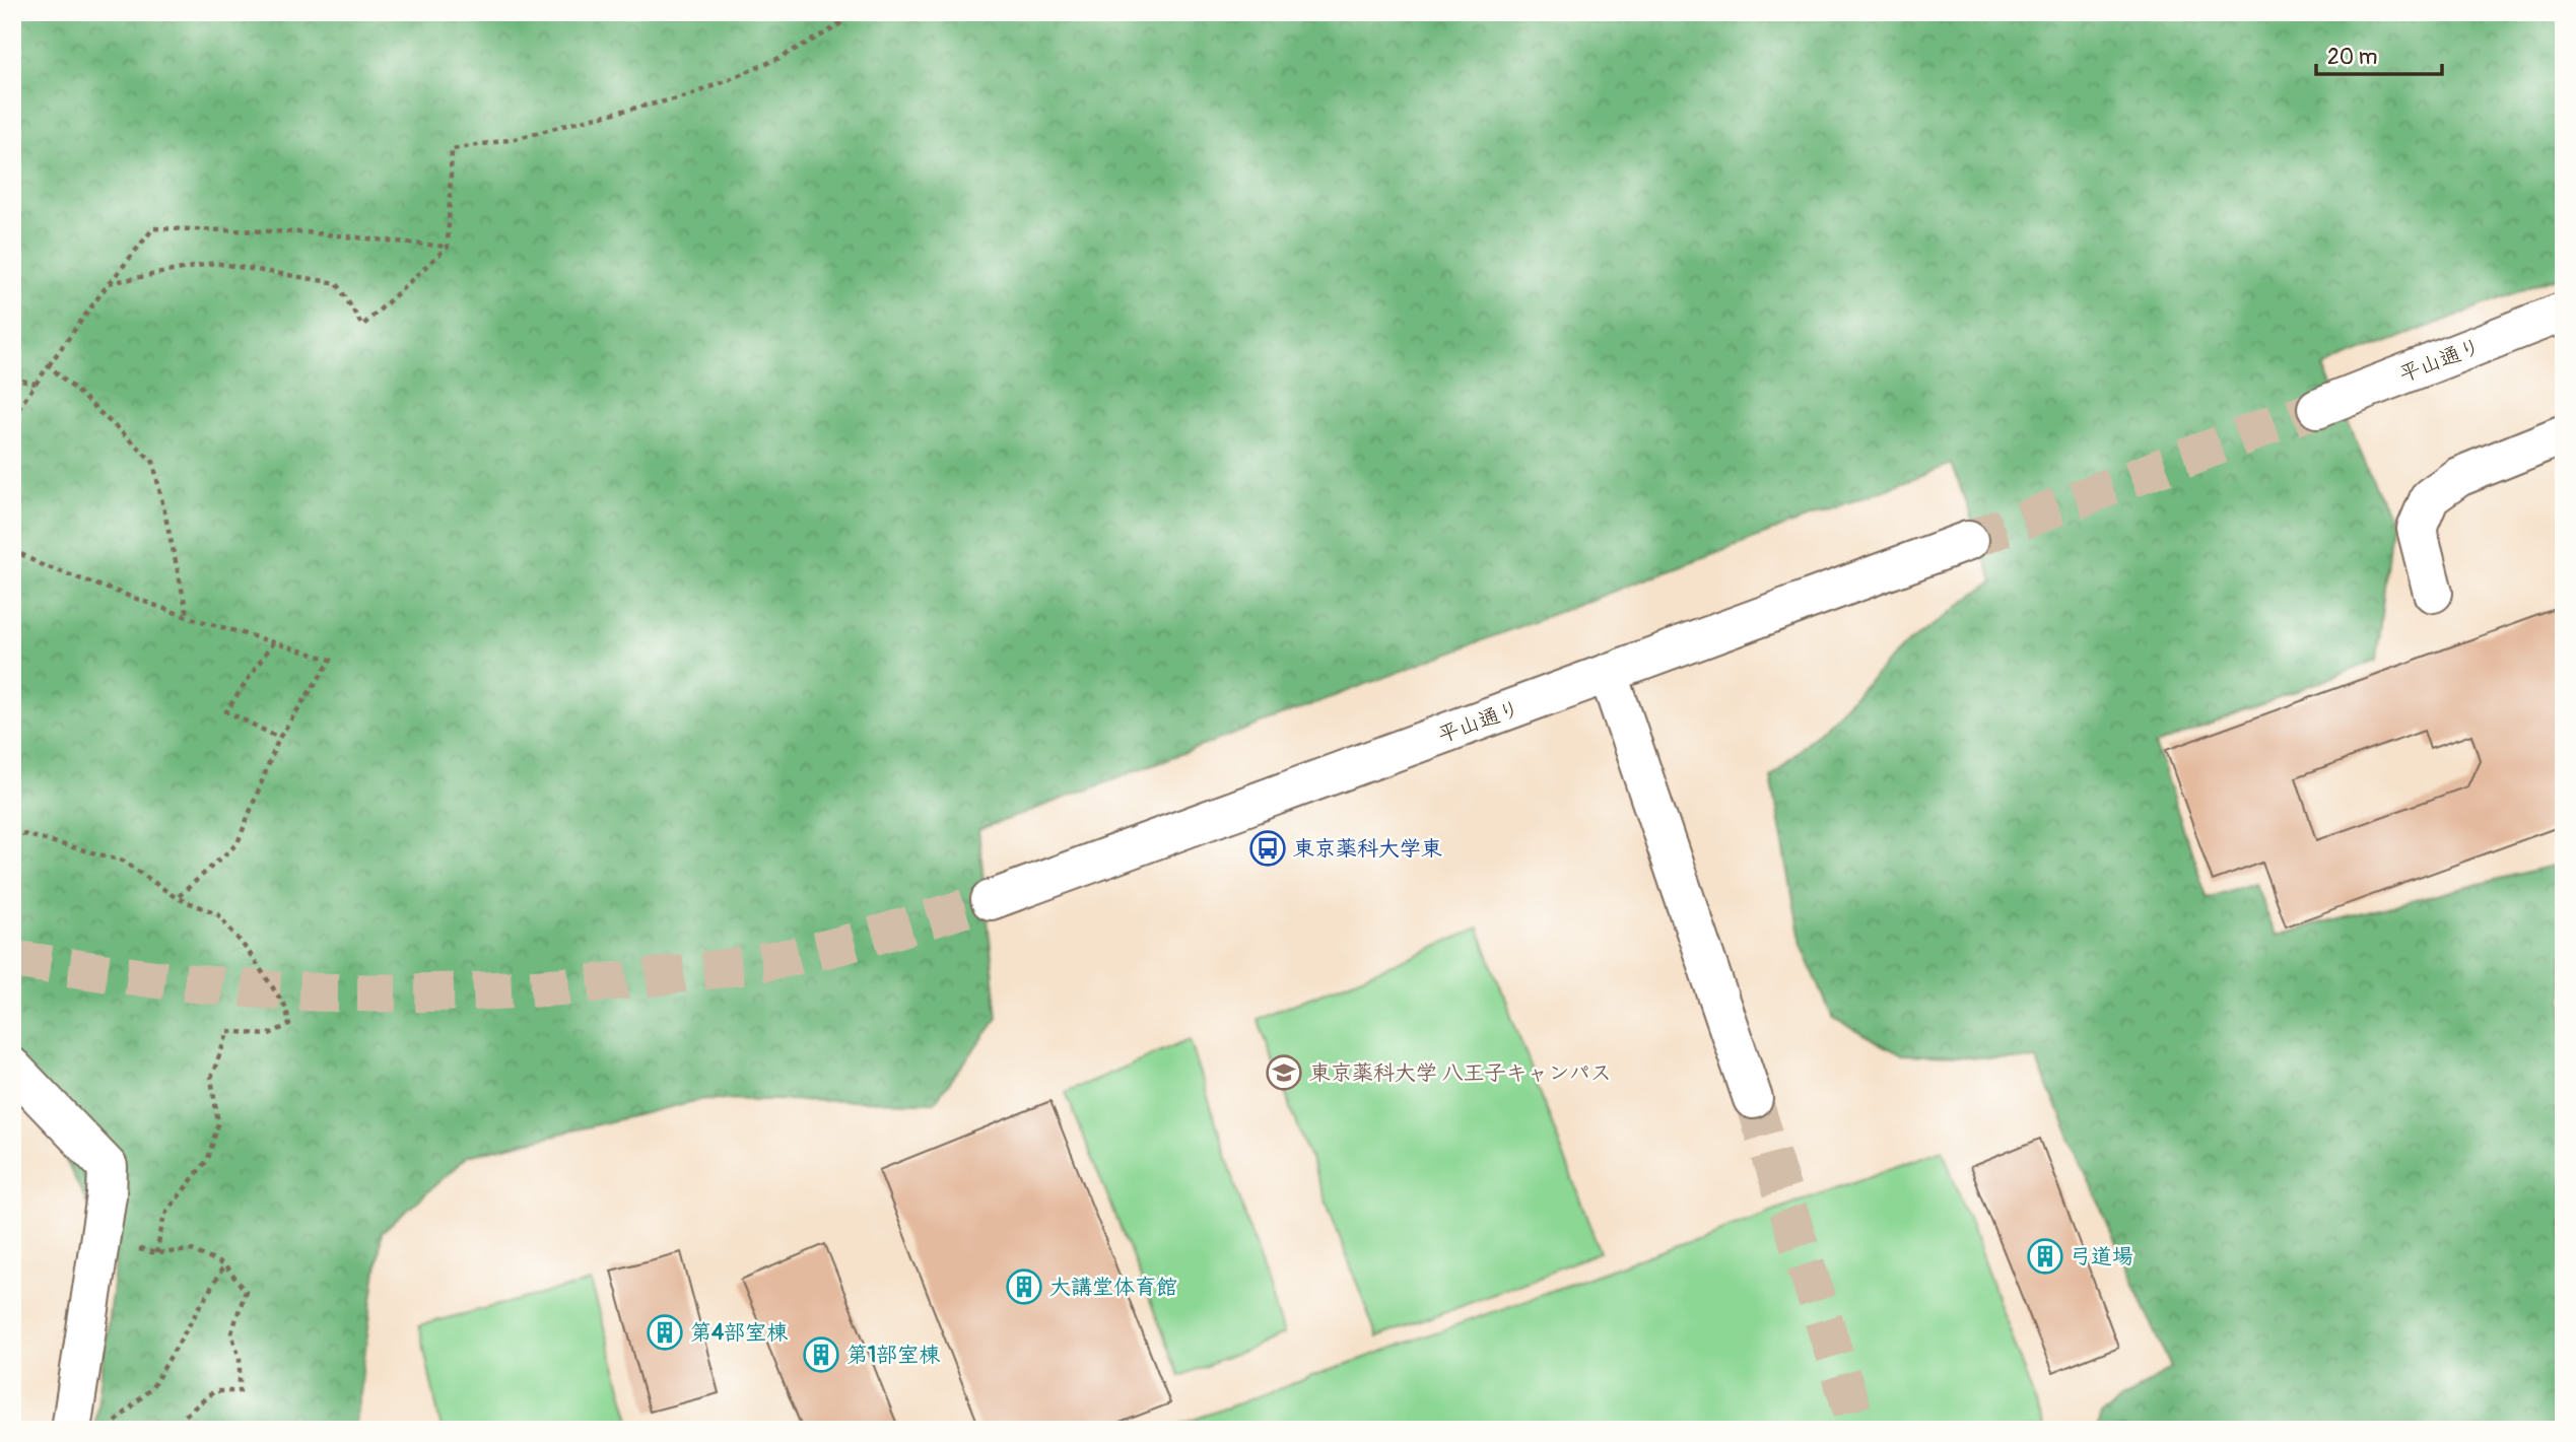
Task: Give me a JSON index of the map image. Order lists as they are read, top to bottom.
{
  "streets": {
    "main road": ["平山通り"]
  },
  "places": {
    "bus stop": ["東京薬科大学東"],
    "school or university": ["東京薬科大学 八王子キャンパス"],
    "building": [
      "弓道場",
      "大講堂体育館",
      "第4部室棟",
      "第1部室棟"
    ]
  },
  "scale_bar": "20 m"
}
